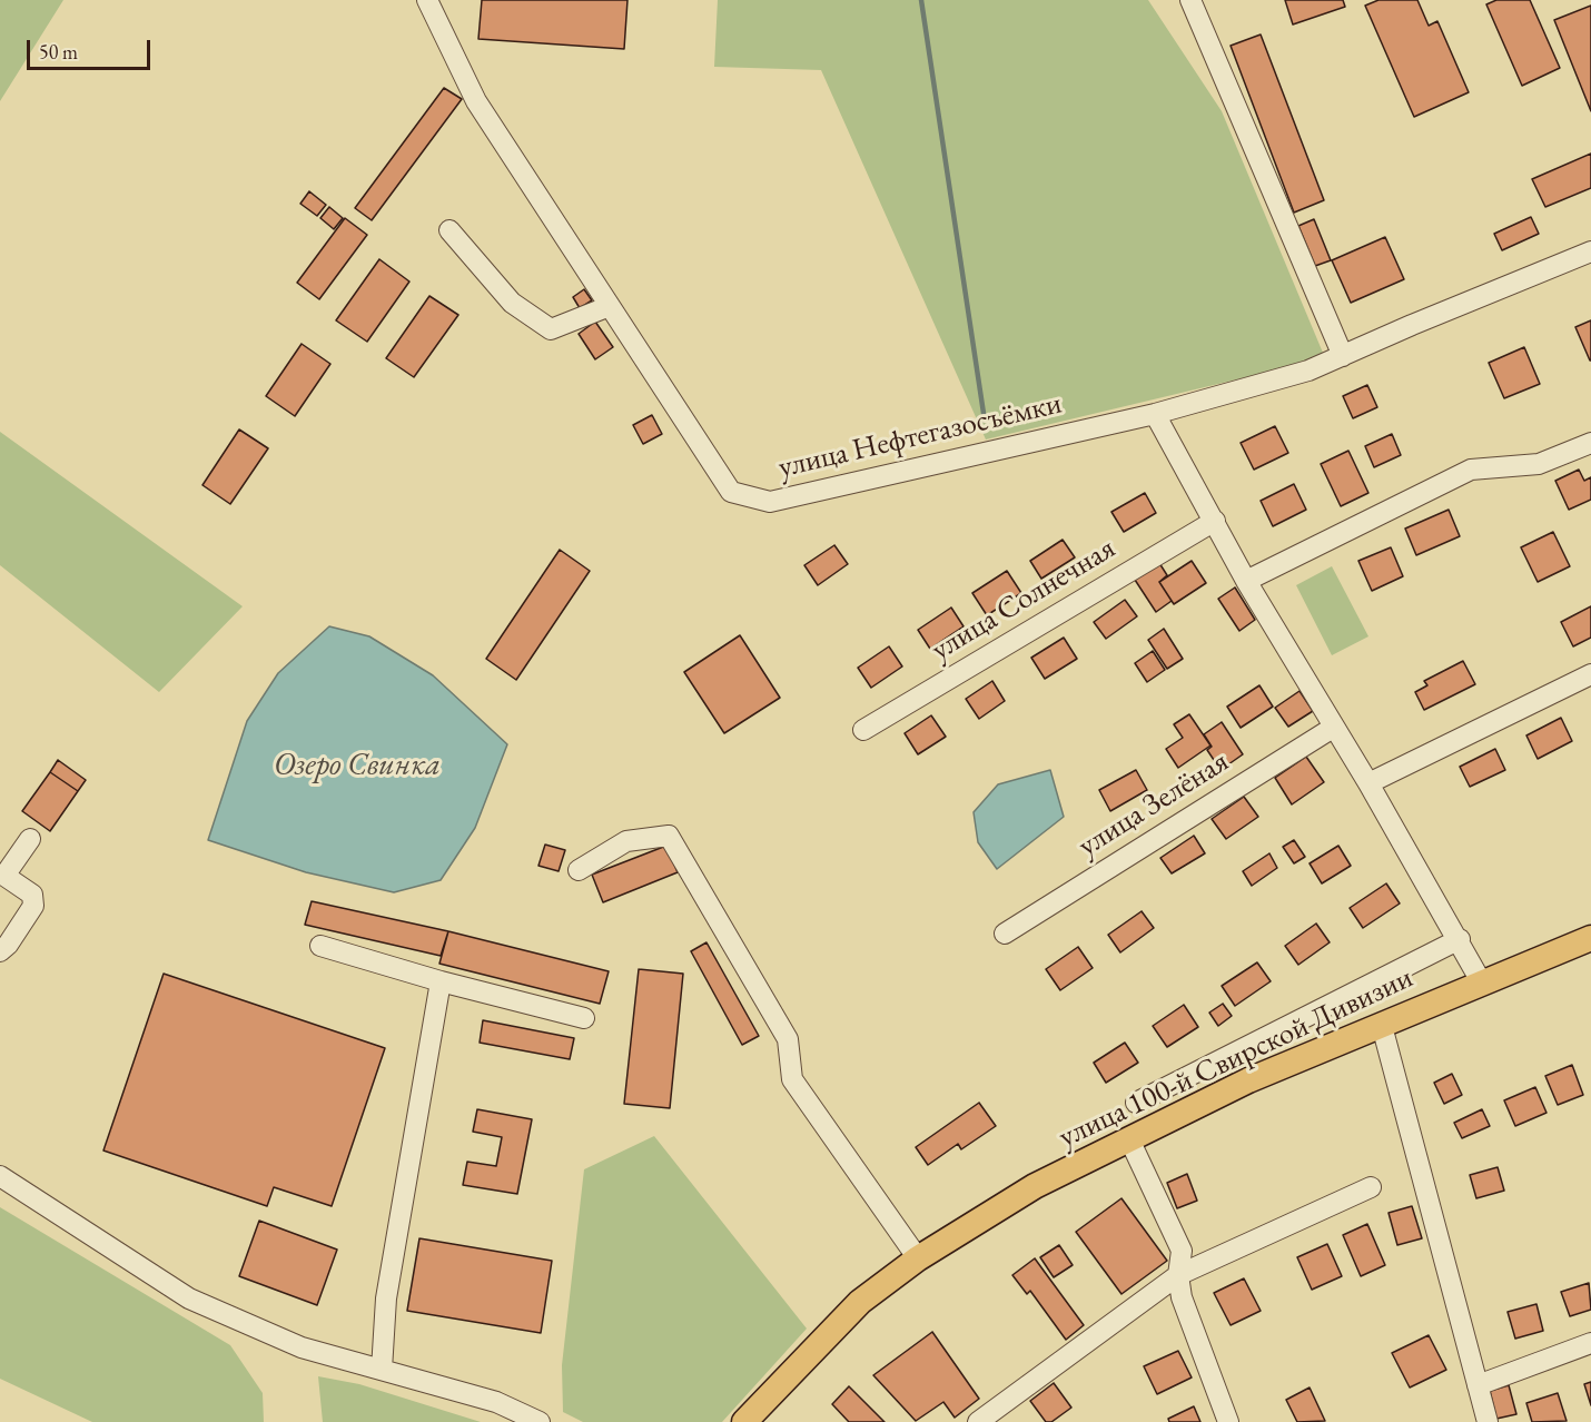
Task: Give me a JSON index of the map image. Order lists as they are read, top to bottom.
{
  "streets": {
    "main road": ["улица 100-й Свирской Дивизии"],
    "street": ["улица Нефтегазосъёмки", "улица Солнечная", "улица Зелёная"]
  },
  "water": ["Озеро Свинка"],
  "scale_bar": "50 m"
}
